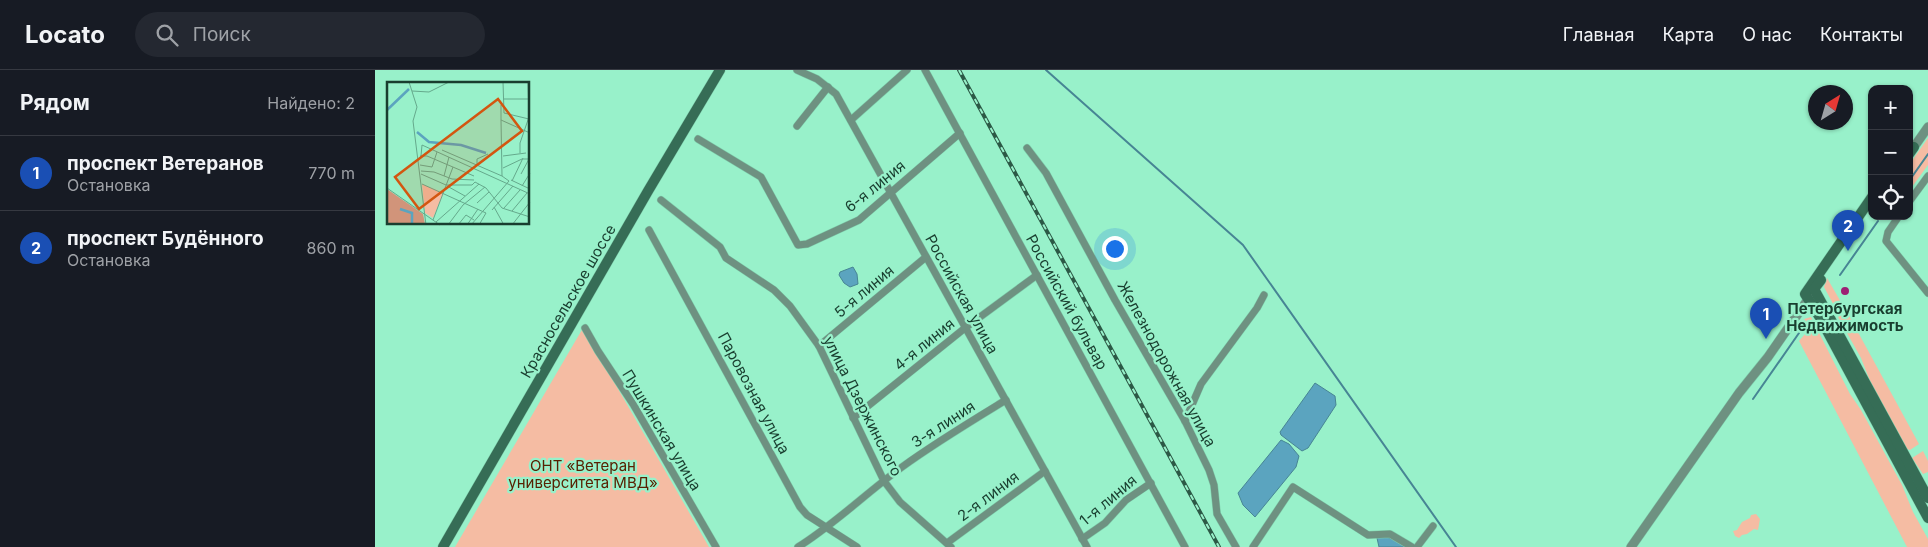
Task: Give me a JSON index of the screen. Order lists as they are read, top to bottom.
{
  "streets": {
    "main road": ["Красносельское шоссе"],
    "street": [
      "6-я линия",
      "5-я линия",
      "Российская улица",
      "Российский бульвар",
      "4-я линия",
      "Железнодорожная улица",
      "Паровозная улица",
      "улица Дзержинского",
      "3-я линия",
      "Пушкинская улица",
      "2-я линия",
      "1-я линия"
    ]
  },
  "crossings": [
    ["6-я линия", "Российская улица"],
    ["6-я линия", "Российский бульвар"],
    ["5-я линия", "Российская улица"],
    ["5-я линия", "улица Дзержинского"],
    ["Российская улица", "4-я линия"],
    ["Российская улица", "3-я линия"],
    ["Российская улица", "2-я линия"],
    ["Российская улица", "1-я линия"],
    ["Российский бульвар", "4-я линия"],
    ["Российский бульвар", "1-я линия"],
    ["4-я линия", "улица Дзержинского"],
    ["Паровозная улица", "3-я линия"],
    ["улица Дзержинского", "3-я линия"],
    ["улица Дзержинского", "2-я линия"]
  ],
  "parks": ["ОНТ «Ветеран университета МВД»"],
  "places": ["Петербургская Недвижимость"],
  "north": "top right",
  "page": {
    "header": "Locato",
    "search": "Поиск",
    "nav": [
      "Главная",
      "Карта",
      "О нас",
      "Контакты"
    ],
    "heading": ["Рядом", "Найдено: 2"],
    "map_buttons": ["+", "−"],
    "list": [
      {
        "mark": "1",
        "name": "проспект Ветеранов",
        "note": "Остановка",
        "value": "770 m"
      },
      {
        "mark": "2",
        "name": "проспект Будённого",
        "note": "Остановка",
        "value": "860 m"
      }
    ],
    "pins": ["2", "1"]
  }
}
